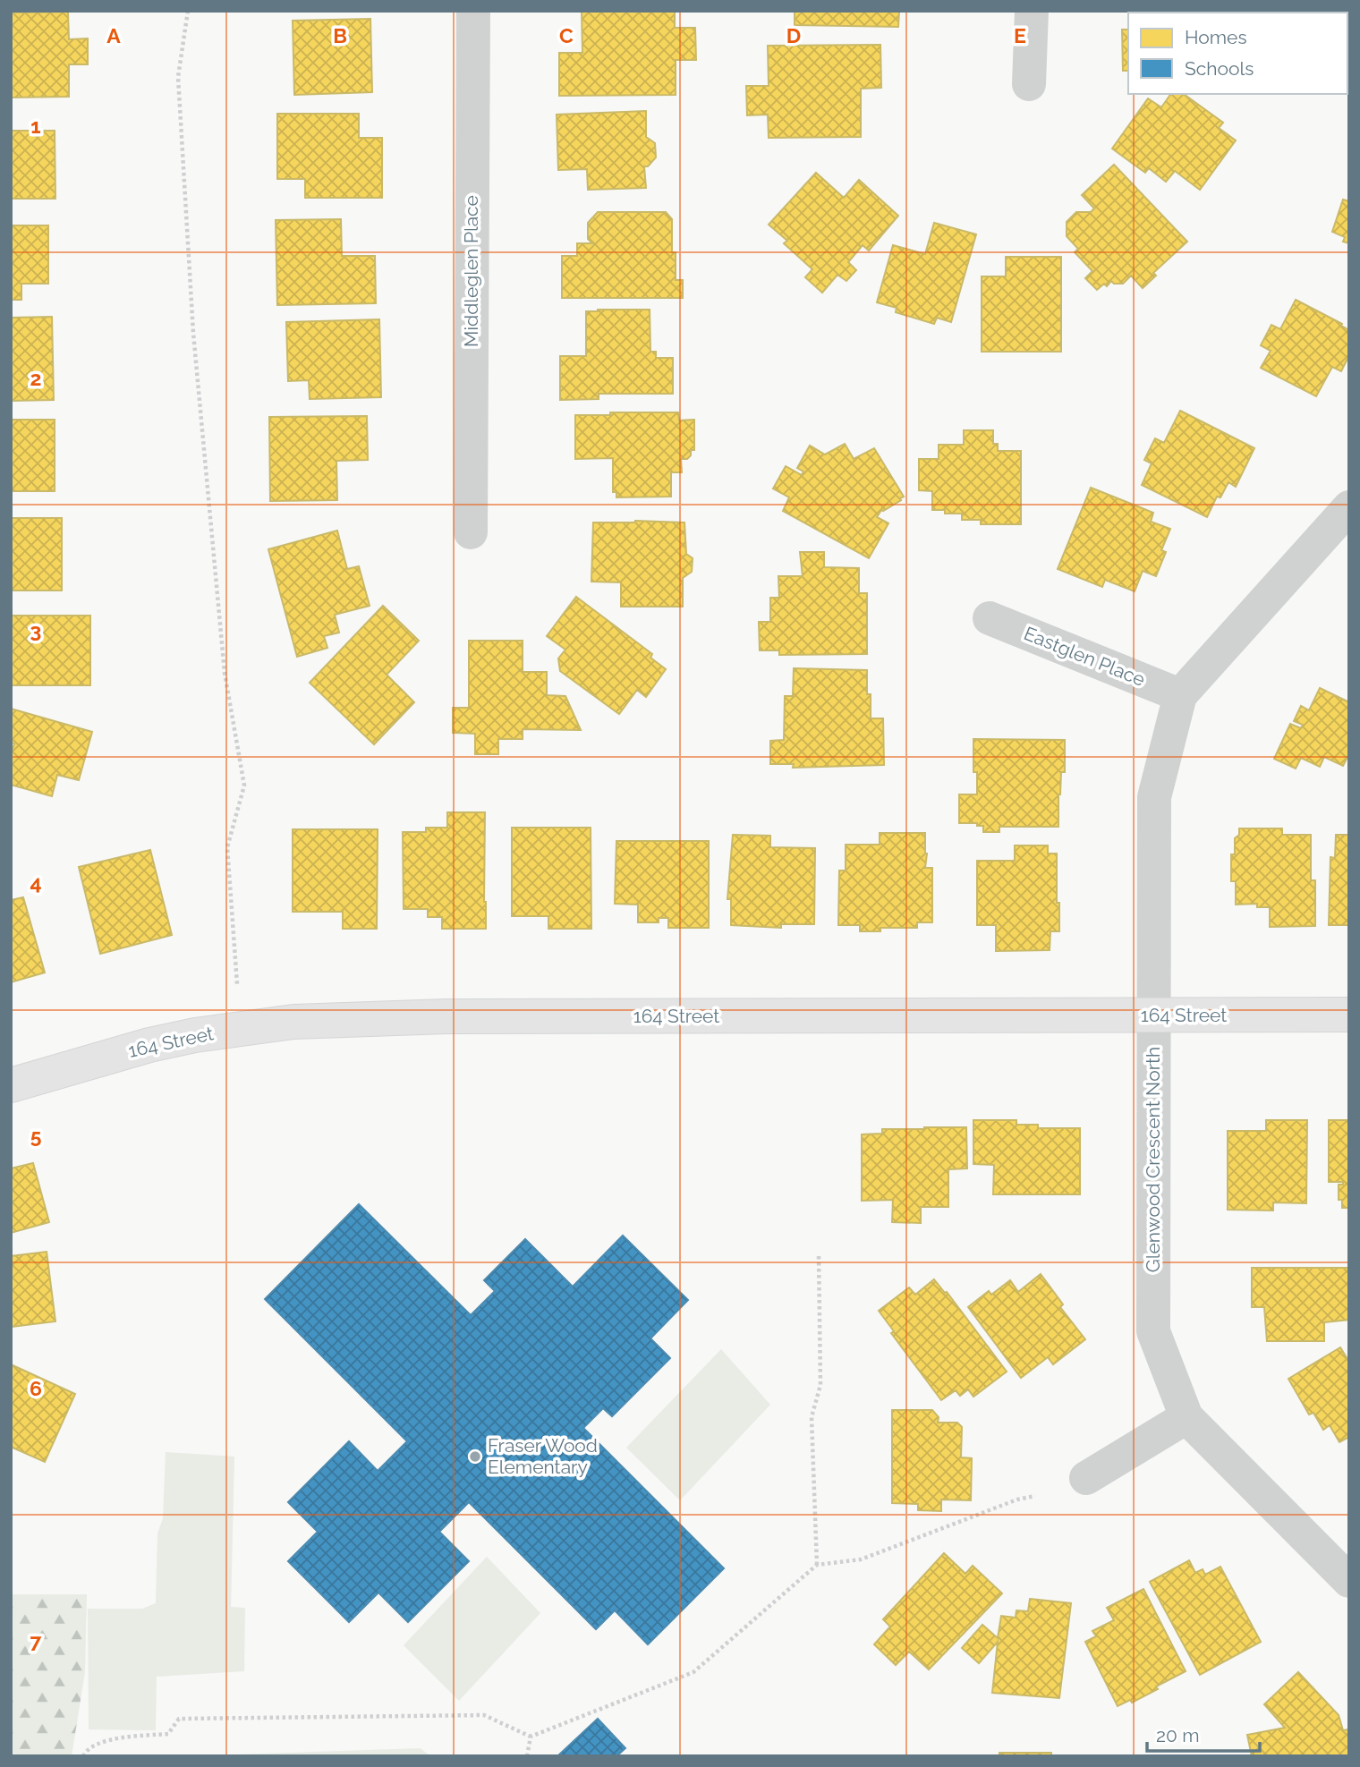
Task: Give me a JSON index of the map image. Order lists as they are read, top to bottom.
{
  "streets": {
    "street": [
      "Middleglen Place",
      "Eastglen Place",
      "164 Street",
      "Glenwood Crescent North"
    ]
  },
  "crossings": [
    ["Eastglen Place", "Glenwood Crescent North"],
    ["164 Street", "Glenwood Crescent North"]
  ],
  "places": ["Fraser Wood Elementary"],
  "legend": ["Homes", "Schools"],
  "scale_bar": "20 m",
  "grid": {
    "columns": [
      "A",
      "B",
      "C",
      "D",
      "E"
    ],
    "rows": [
      "1",
      "2",
      "3",
      "4",
      "5",
      "6",
      "7"
    ]
  }
}
